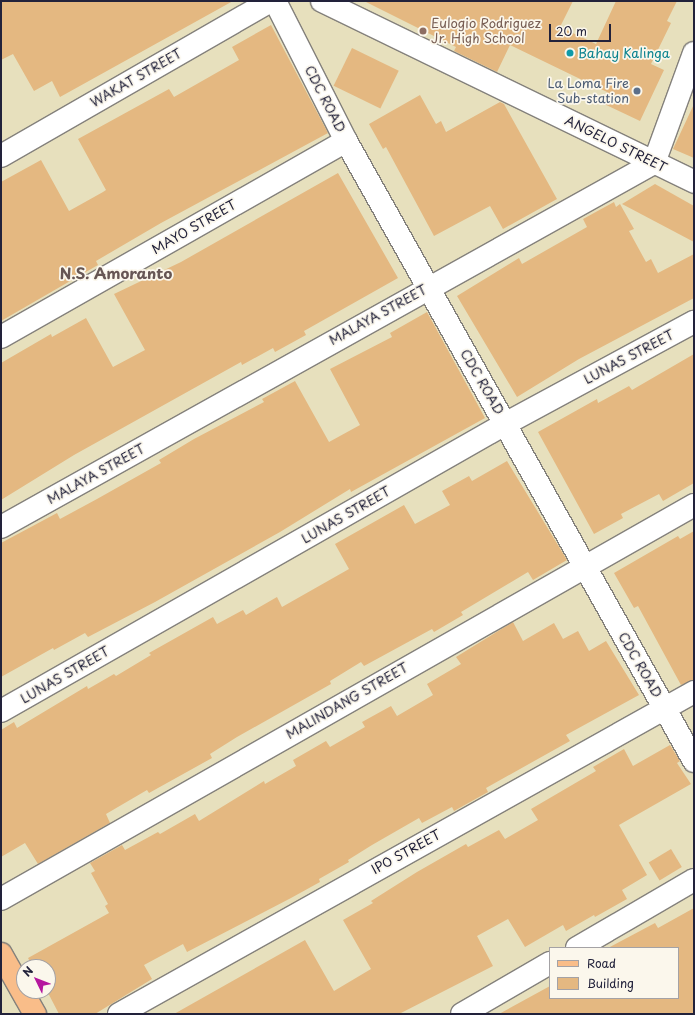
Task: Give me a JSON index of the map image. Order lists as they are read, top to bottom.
{
  "streets": {
    "street": [
      "WAKAT STREET",
      "CDC ROAD",
      "ANGELO STREET",
      "MAYO STREET",
      "MALAYA STREET",
      "LUNAS STREET",
      "MALINDANG STREET",
      "IPO STREET"
    ]
  },
  "crossings": [
    ["CDC ROAD", "MAYO STREET"],
    ["CDC ROAD", "MALAYA STREET"],
    ["CDC ROAD", "LUNAS STREET"],
    ["CDC ROAD", "MALINDANG STREET"],
    ["CDC ROAD", "IPO STREET"],
    ["ANGELO STREET", "MALAYA STREET"]
  ],
  "districts": ["N.S. Amoranto"],
  "places": ["Eulogio Rodriguez Jr. High School", "Bahay Kalinga", "La Loma Fire Sub-station"],
  "legend": ["Road", "Building"],
  "scale_bar": "20 m",
  "north": "top left"
}
